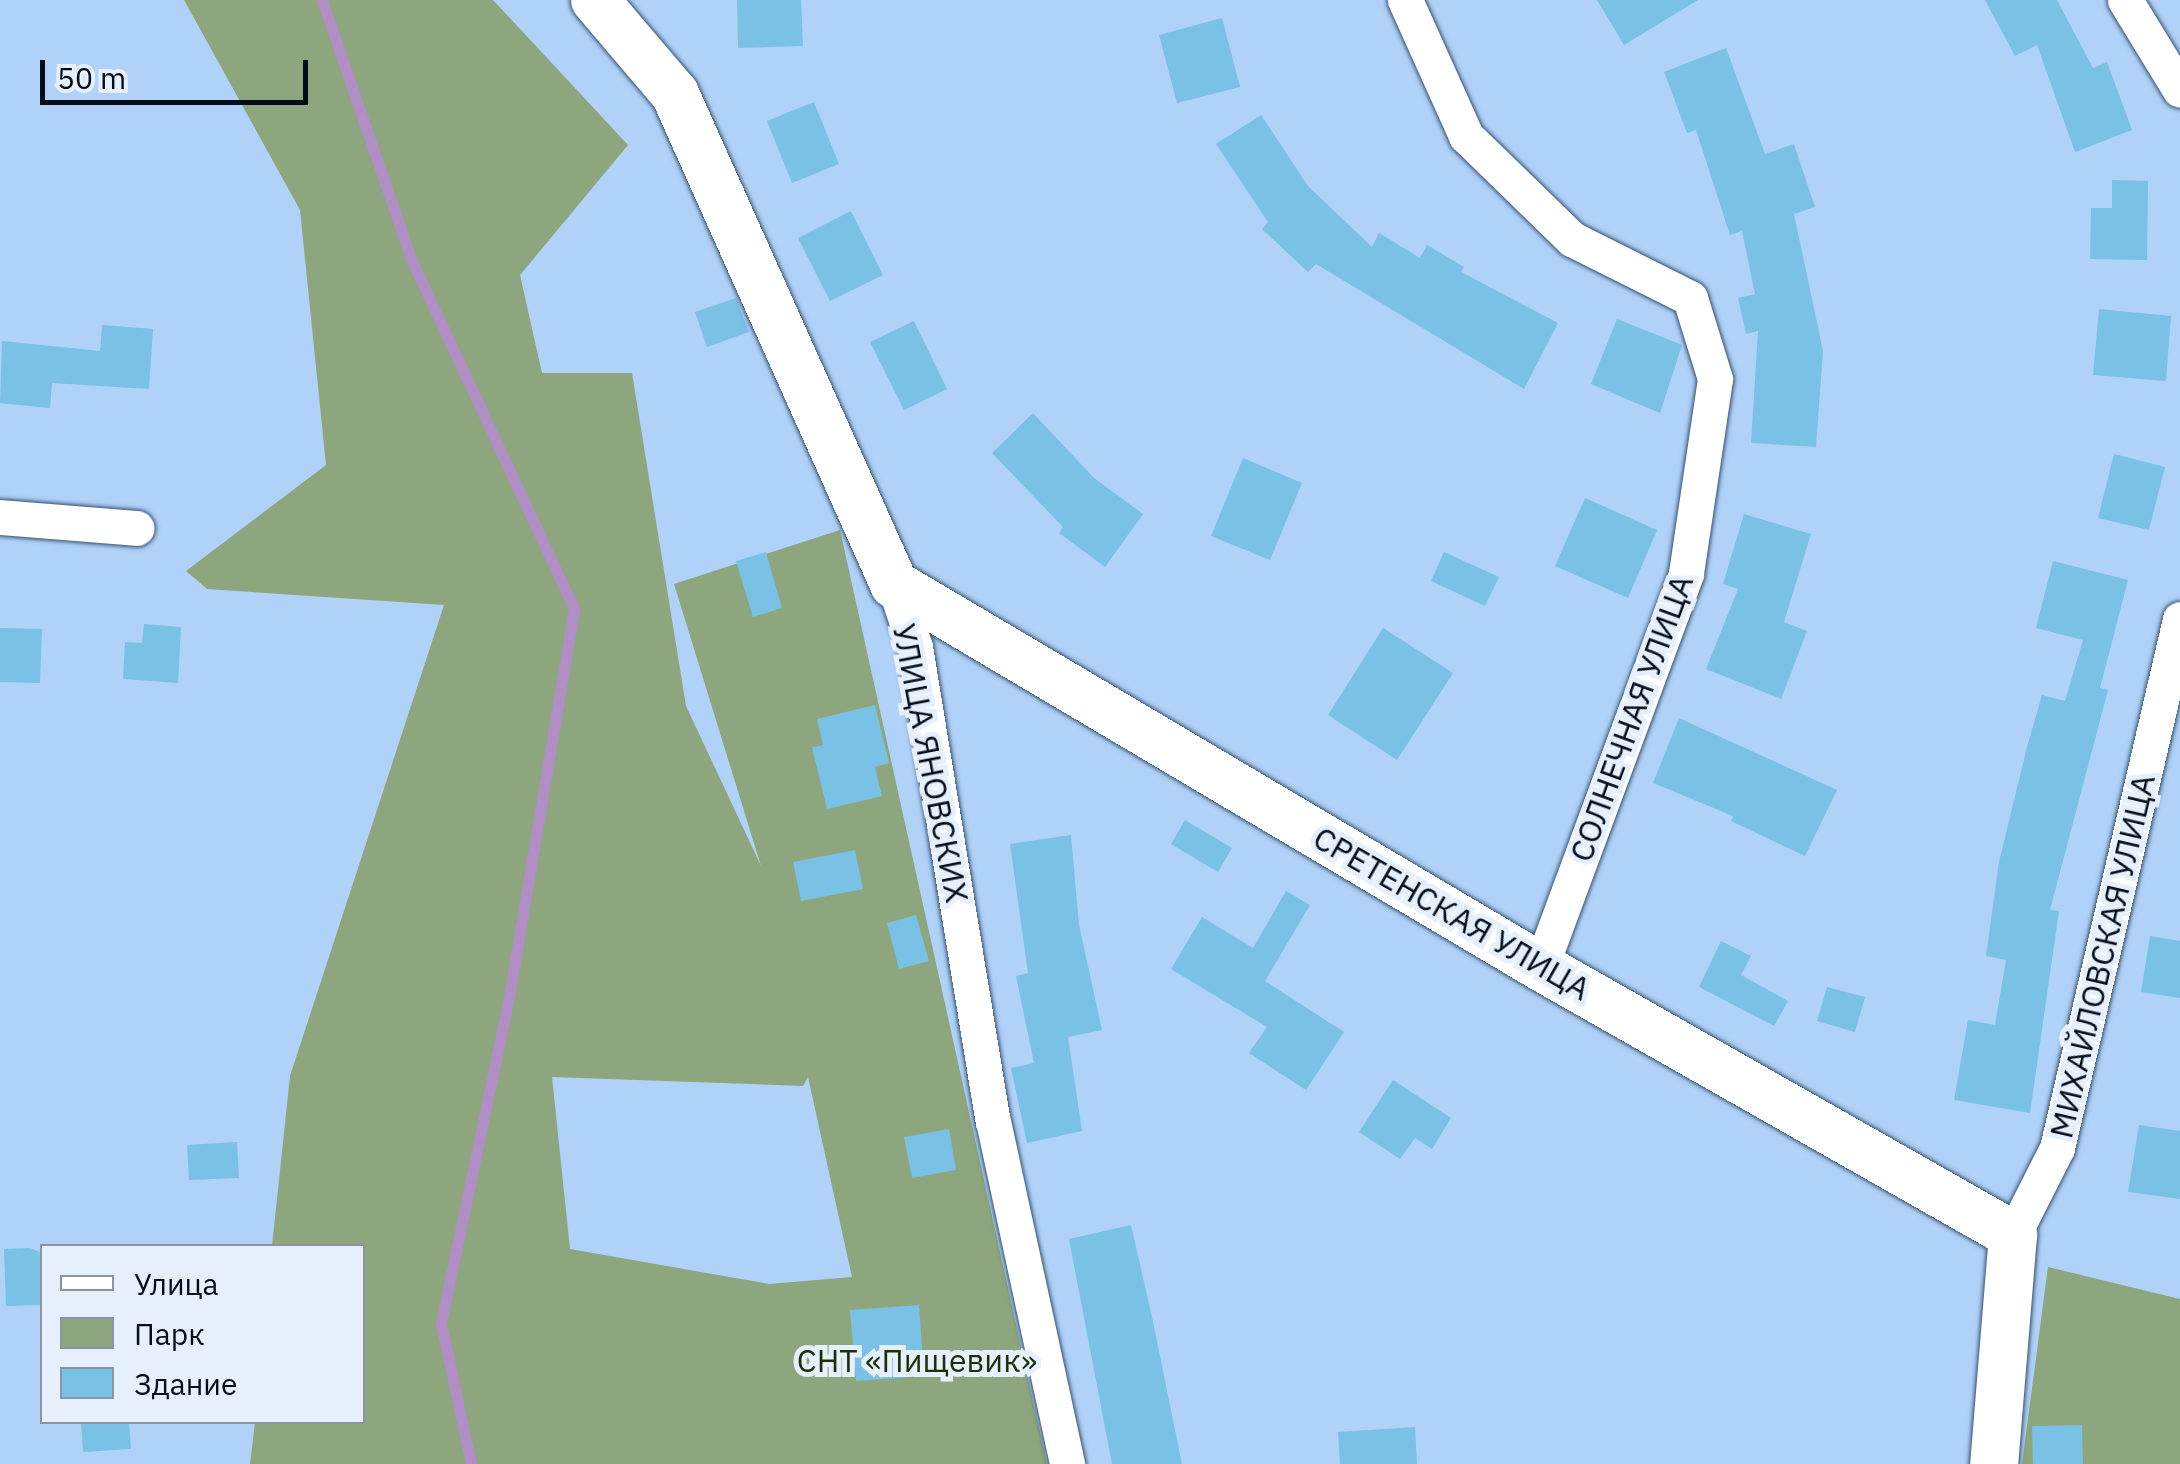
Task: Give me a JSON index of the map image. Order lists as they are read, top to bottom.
{
  "streets": {
    "street": [
      "СОЛНЕЧНАЯ УЛИЦА",
      "УЛИЦА ЯНОВСКИХ",
      "СРЕТЕНСКАЯ УЛИЦА",
      "МИХАЙЛОВСКАЯ УЛИЦА"
    ]
  },
  "crossings": [
    ["СОЛНЕЧНАЯ УЛИЦА", "СРЕТЕНСКАЯ УЛИЦА"],
    ["УЛИЦА ЯНОВСКИХ", "СРЕТЕНСКАЯ УЛИЦА"],
    ["СРЕТЕНСКАЯ УЛИЦА", "МИХАЙЛОВСКАЯ УЛИЦА"]
  ],
  "parks": ["СНТ «Пищевик»"],
  "legend": ["Улица", "Парк", "Здание"],
  "scale_bar": "50 m"
}
